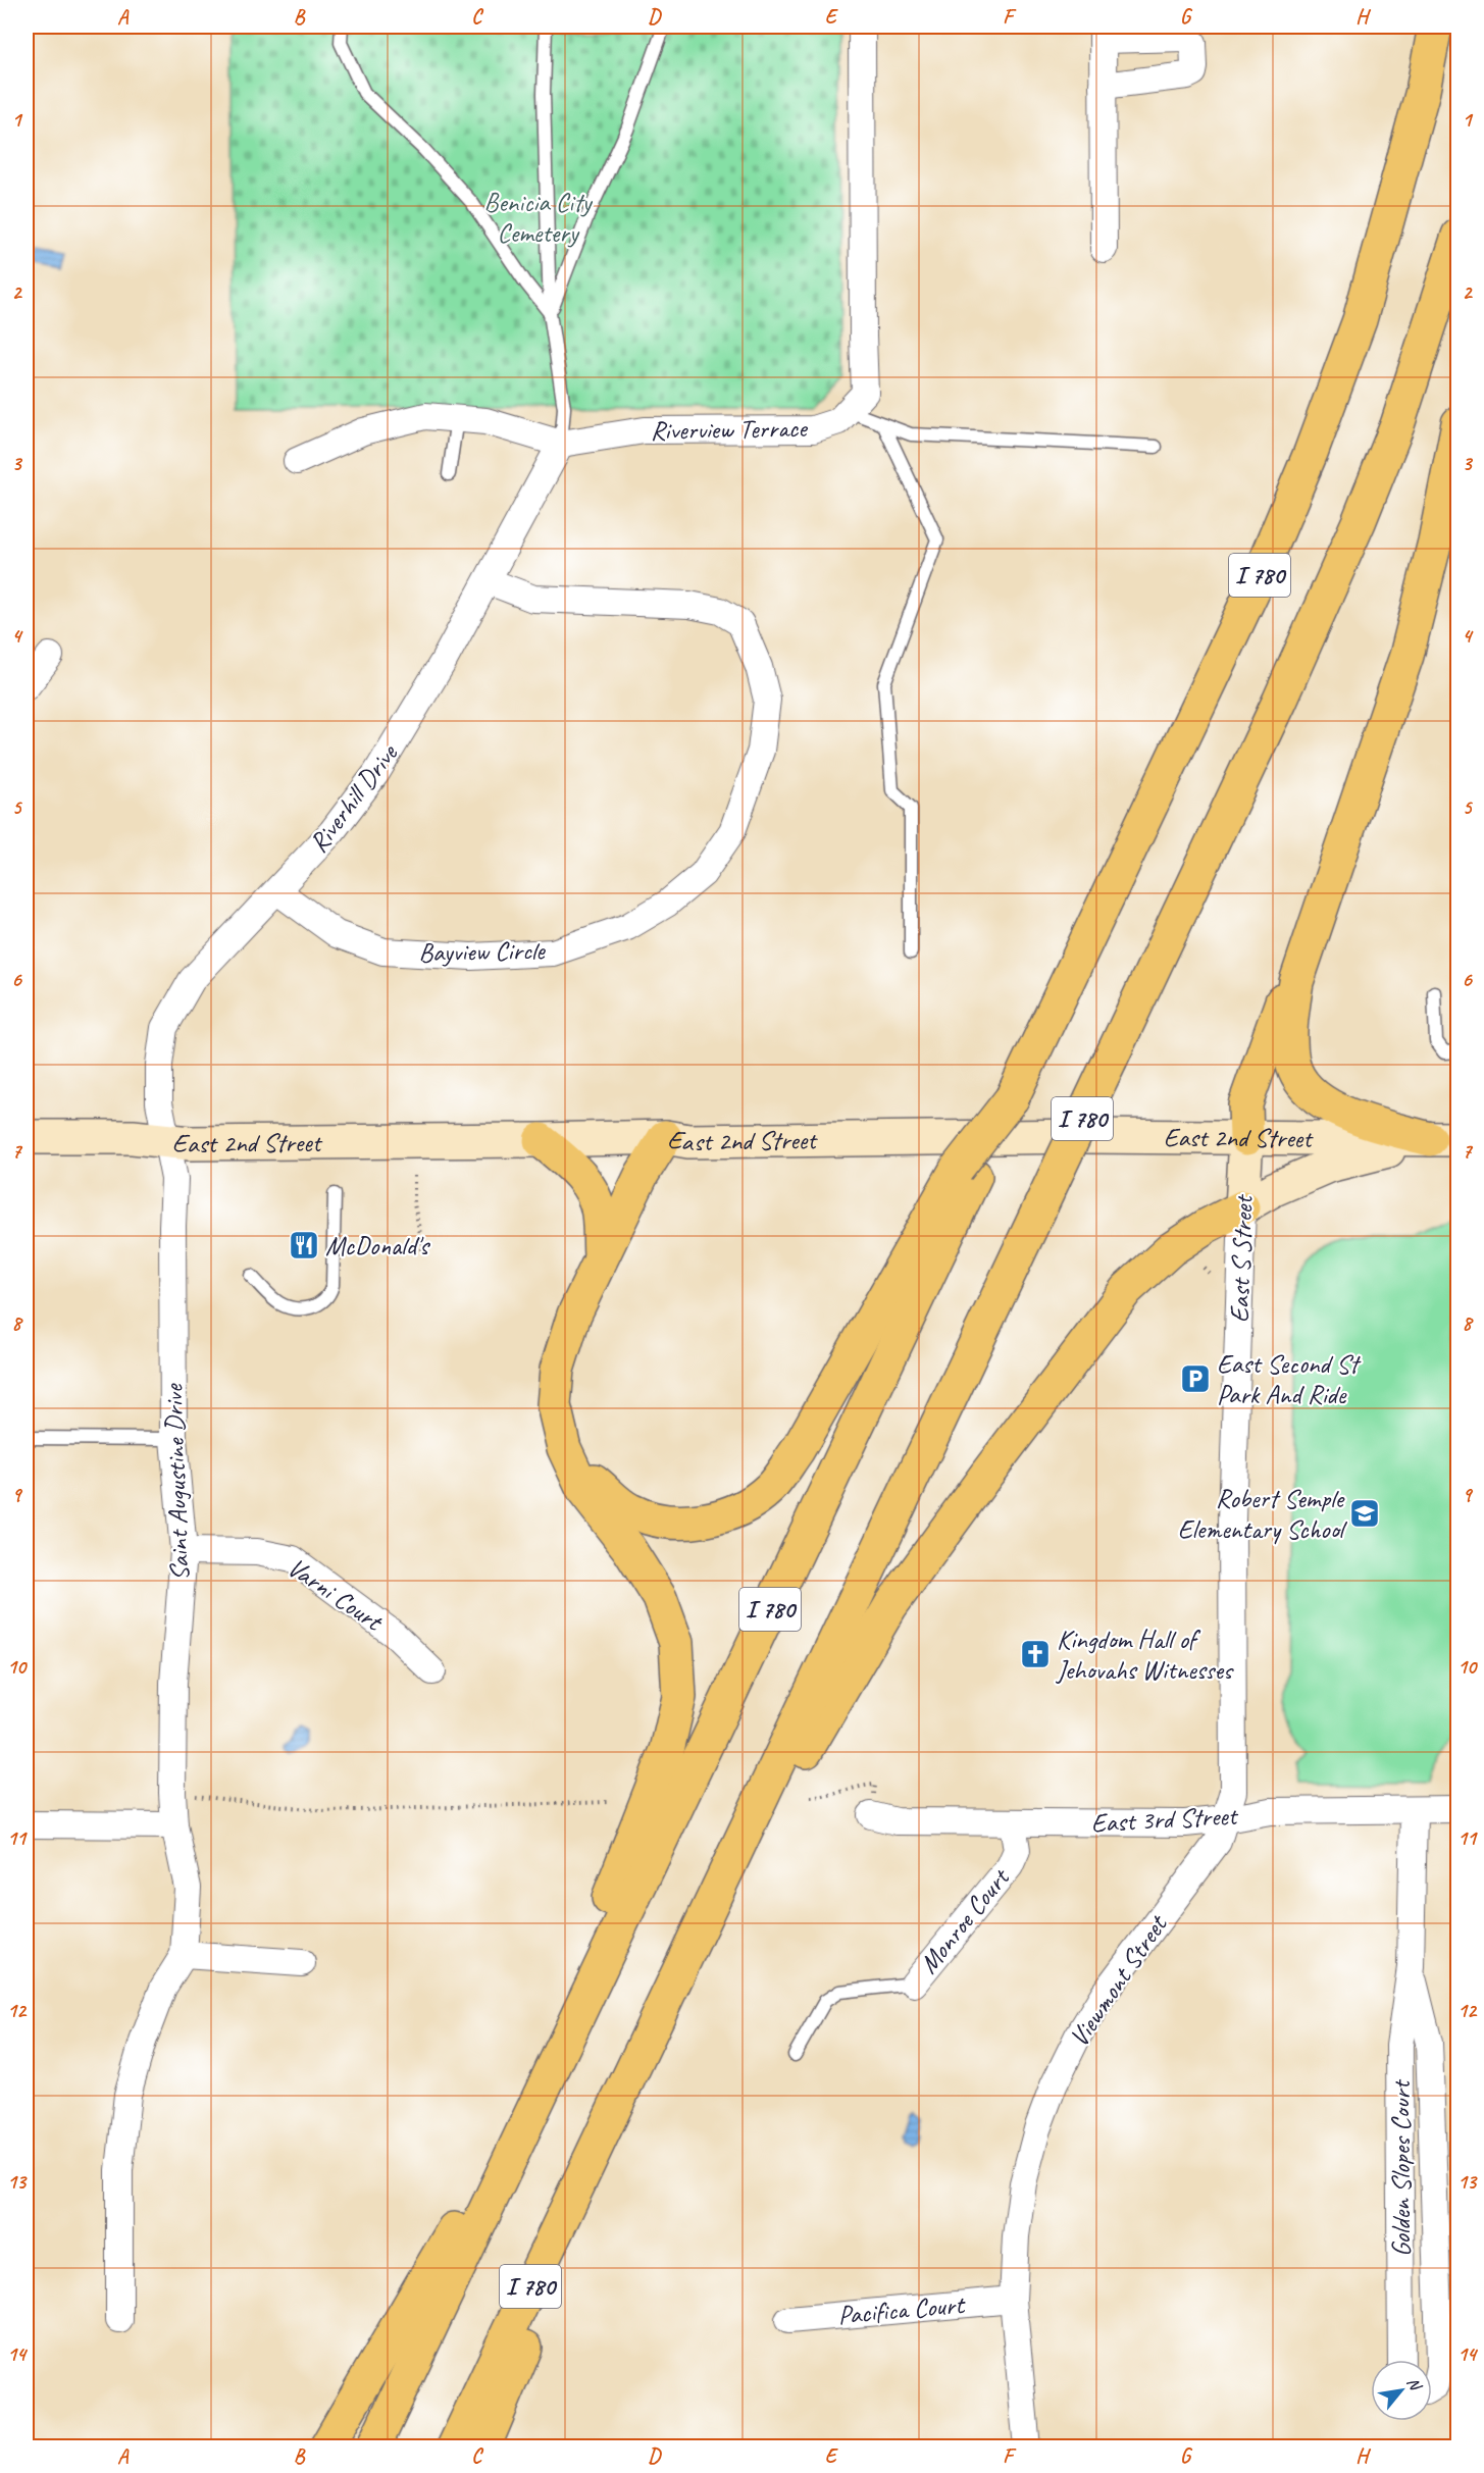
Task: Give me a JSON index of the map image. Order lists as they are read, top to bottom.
{
  "streets": {
    "highway": ["I 780"],
    "main road": ["East 2nd Street", "East S Street"],
    "street": [
      "Riverview Terrace",
      "Riverhill Drive",
      "Bayview Circle",
      "Saint Augustine Drive",
      "Varni Court",
      "East 3rd Street",
      "Monroe Court",
      "Viewmont Street",
      "Golden Slopes Court",
      "Pacifica Court"
    ]
  },
  "crossings": [
    ["Riverview Terrace", "Riverhill Drive"],
    ["Riverhill Drive", "Bayview Circle"],
    ["Riverhill Drive", "East 2nd Street"],
    ["Riverhill Drive", "Saint Augustine Drive"],
    ["East 2nd Street", "East S Street"],
    ["East 2nd Street", "Saint Augustine Drive"],
    ["East S Street", "East 3rd Street"],
    ["East S Street", "Viewmont Street"],
    ["Saint Augustine Drive", "Varni Court"],
    ["East 3rd Street", "Monroe Court"],
    ["East 3rd Street", "Viewmont Street"],
    ["East 3rd Street", "Golden Slopes Court"],
    ["Viewmont Street", "Pacifica Court"]
  ],
  "parks": ["Benicia City Cemetery"],
  "places": {
    "restaurant": ["McDonald's"],
    "parking": ["East Second St Park And Ride"],
    "school or university": ["Robert Semple Elementary School"],
    "church": ["Kingdom Hall of Jehovahs Witnesses"]
  },
  "north": "top right",
  "grid": {
    "columns": [
      "A",
      "B",
      "C",
      "D",
      "E",
      "F",
      "G",
      "H"
    ],
    "rows": [
      "1",
      "2",
      "3",
      "4",
      "5",
      "6",
      "7",
      "8",
      "9",
      "10",
      "11",
      "12",
      "13",
      "14"
    ]
  }
}
